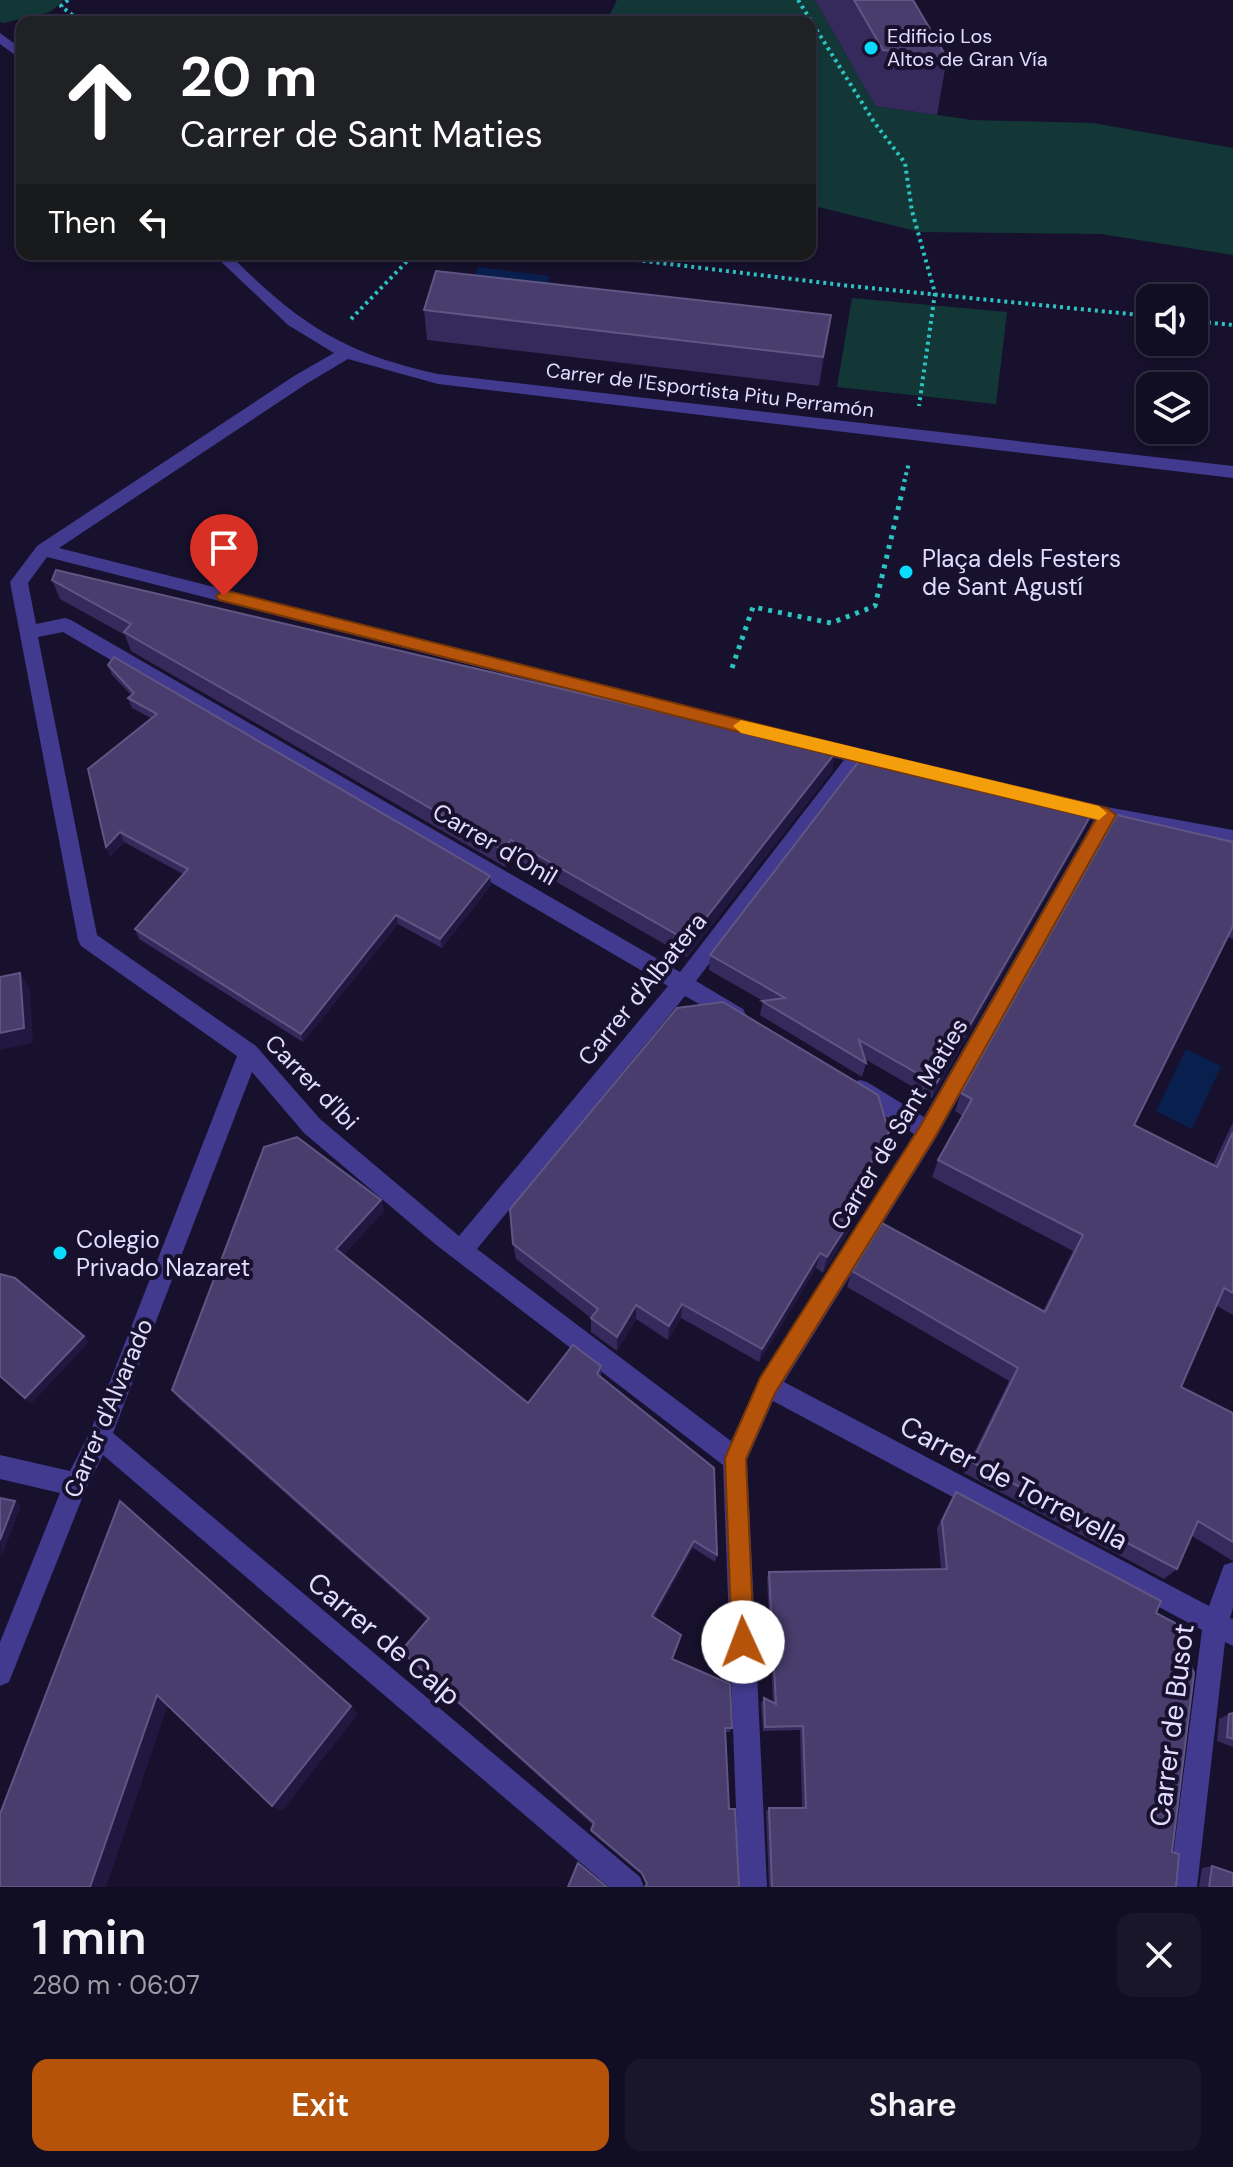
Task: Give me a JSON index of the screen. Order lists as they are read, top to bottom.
{
  "streets": {
    "street": [
      "Carrer de l'Esportista Pitu Perramón",
      "Carrer d'Onil",
      "Carrer d'Albatera",
      "Carrer d'Ibi",
      "Carrer de Sant Maties",
      "Carrer d'Alvarado",
      "Carrer de Torrevella",
      "Carrer de Calp",
      "Carrer de Busot"
    ]
  },
  "crossings": [
    ["Carrer de l'Esportista Pitu Perramón", "Carrer d'Ibi"],
    ["Carrer d'Onil", "Carrer d'Albatera"],
    ["Carrer d'Onil", "Carrer d'Ibi"],
    ["Carrer d'Albatera", "Carrer d'Ibi"],
    ["Carrer d'Ibi", "Carrer de Sant Maties"],
    ["Carrer d'Ibi", "Carrer d'Alvarado"],
    ["Carrer de Sant Maties", "Carrer de Torrevella"],
    ["Carrer d'Alvarado", "Carrer de Calp"],
    ["Carrer de Torrevella", "Carrer de Busot"]
  ],
  "places": ["Edificio Los Altos de Gran Vía", "Plaça dels Festers de Sant Agustí", "Colegio Privado Nazaret"],
  "page": {
    "turn": ["20 m", "Carrer de Sant Maties"],
    "then": "Then",
    "heading": ["1 min", "280 m · 06:07"],
    "buttons": ["Exit", "Share"]
  }
}
